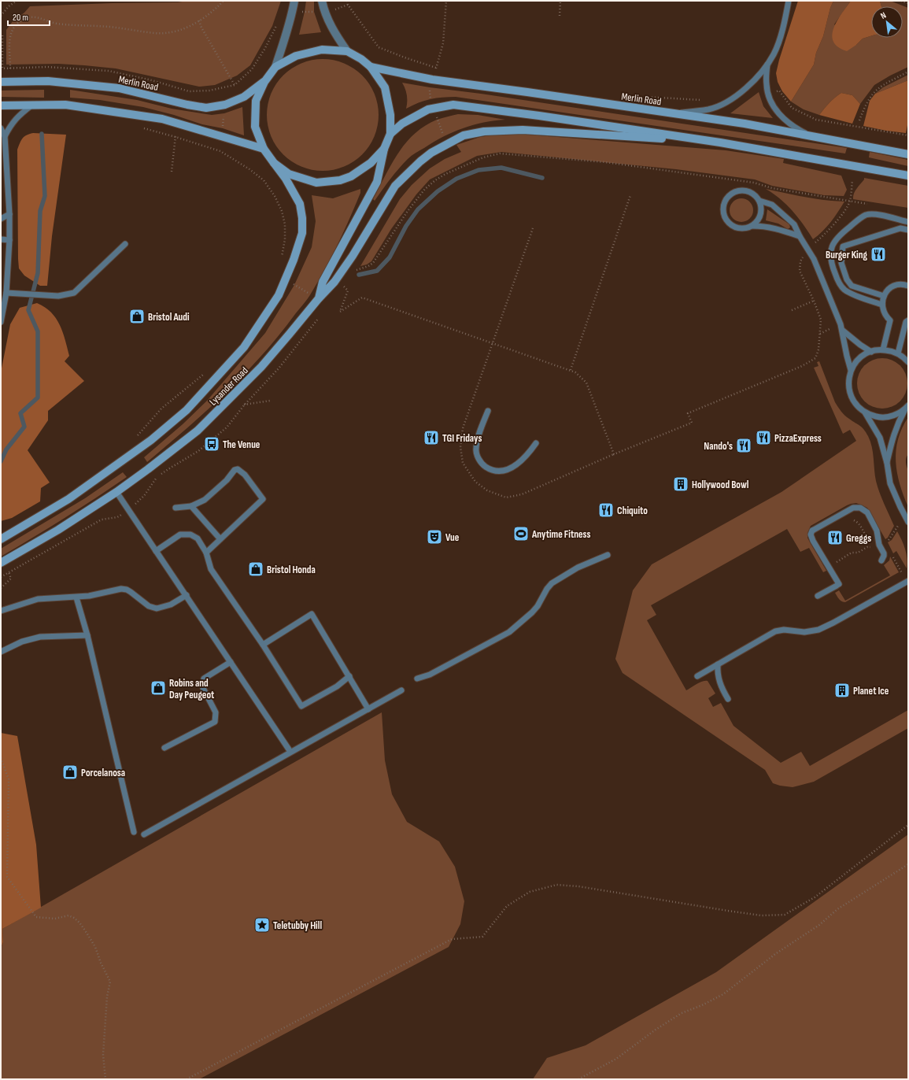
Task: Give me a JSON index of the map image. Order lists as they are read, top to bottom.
{
  "streets": {
    "street": ["Merlin Road", "Lysander Road"]
  },
  "crossings": [
    ["Merlin Road", "Lysander Road"]
  ],
  "places": {
    "restaurant": [
      "Burger King",
      "TGI Fridays",
      "PizzaExpress",
      "Nando's",
      "Chiquito",
      "Greggs"
    ],
    "shop": [
      "Bristol Audi",
      "Bristol Honda",
      "Robins and Day Peugeot",
      "Porcelanosa"
    ],
    "bus stop": ["The Venue"],
    "building": ["Hollywood Bowl", "Planet Ice"],
    "sports": ["Anytime Fitness"],
    "theatre": ["Vue"],
    "place": ["Teletubby Hill"]
  },
  "scale_bar": "20 m",
  "north": "top left"
}
